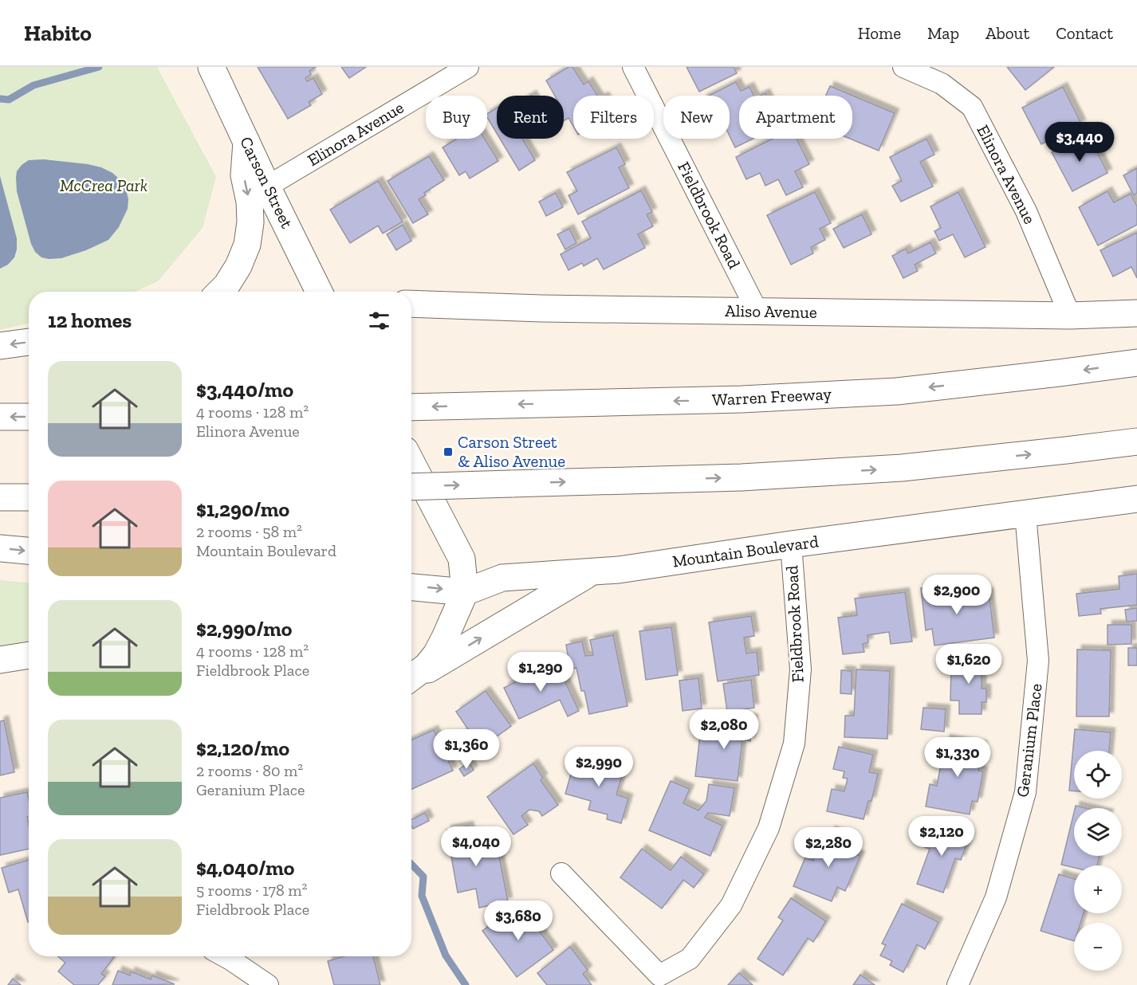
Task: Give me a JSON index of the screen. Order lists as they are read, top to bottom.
{
  "streets": {
    "main road": [
      "Carson Street",
      "Aliso Avenue",
      "Warren Freeway",
      "Mountain Boulevard"
    ],
    "street": ["Elinora Avenue", "Fieldbrook Road", "Geranium Place"]
  },
  "crossings": [
    ["Elinora Avenue", "Carson Street"],
    ["Elinora Avenue", "Aliso Avenue"],
    ["Fieldbrook Road", "Aliso Avenue"],
    ["Fieldbrook Road", "Mountain Boulevard"],
    ["Mountain Boulevard", "Geranium Place"]
  ],
  "parks": ["McCrea Park"],
  "places": {
    "transit": ["Carson Street & Aliso Avenue"]
  },
  "page": {
    "header": "Habito",
    "nav": [
      "Home",
      "Map",
      "About",
      "Contact"
    ],
    "chip": [
      "Buy",
      "Rent",
      "Filters",
      "New",
      "Apartment"
    ],
    "price": [
      "$3,440",
      "$2,900",
      "$1,620",
      "$1,290",
      "$2,080",
      "$1,360",
      "$1,330",
      "$2,990",
      "$2,120",
      "$4,040",
      "$2,280",
      "$3,680"
    ],
    "heading": "12 homes",
    "list": [
      {
        "name": "$3,440/mo",
        "note": "4 rooms · 128 m² · Elinora Avenue"
      },
      {
        "name": "$1,290/mo",
        "note": "2 rooms · 58 m² · Mountain Boulevard"
      },
      {
        "name": "$2,990/mo",
        "note": "4 rooms · 128 m² · Fieldbrook Place"
      },
      {
        "name": "$2,120/mo",
        "note": "2 rooms · 80 m² · Geranium Place"
      },
      {
        "name": "$4,040/mo",
        "note": "5 rooms · 178 m² · Fieldbrook Place"
      }
    ],
    "map_buttons": ["+", "−"]
  }
}
